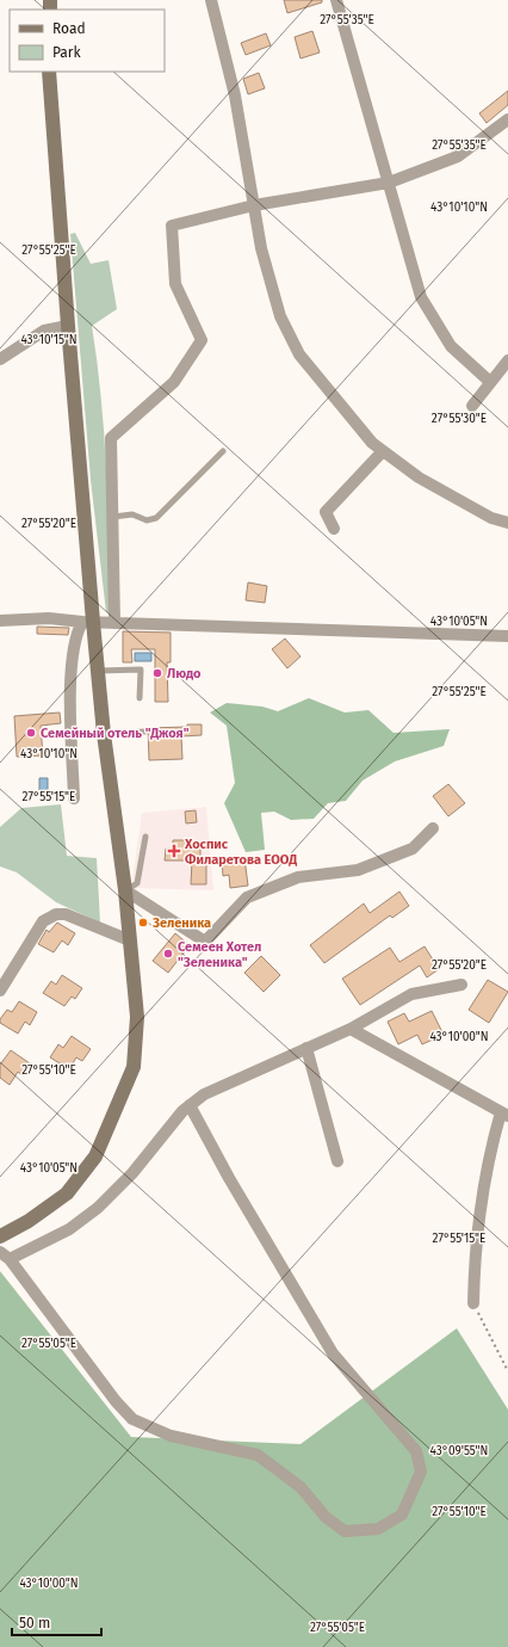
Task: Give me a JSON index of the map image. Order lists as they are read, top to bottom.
{
  "places": {
    "other": [
      "Людо",
      "Семейный отель \"Джоя\"",
      "Зеленика",
      "Семеен Хотел \"Зеленика\""
    ],
    "health": ["Хоспис Филаретова ЕООД"]
  },
  "legend": ["Road", "Park"],
  "scale_bar": "50 m",
  "coordinates": [
    "27°55'35\"E",
    "43°10'10\"N",
    "27°55'25\"E",
    "43°10'15\"N",
    "27°55'30\"E",
    "27°55'20\"E",
    "43°10'05\"N",
    "27°55'15\"E",
    "43°10'00\"N",
    "27°55'10\"E",
    "27°55'05\"E",
    "43°09'55\"N"
  ]
}
